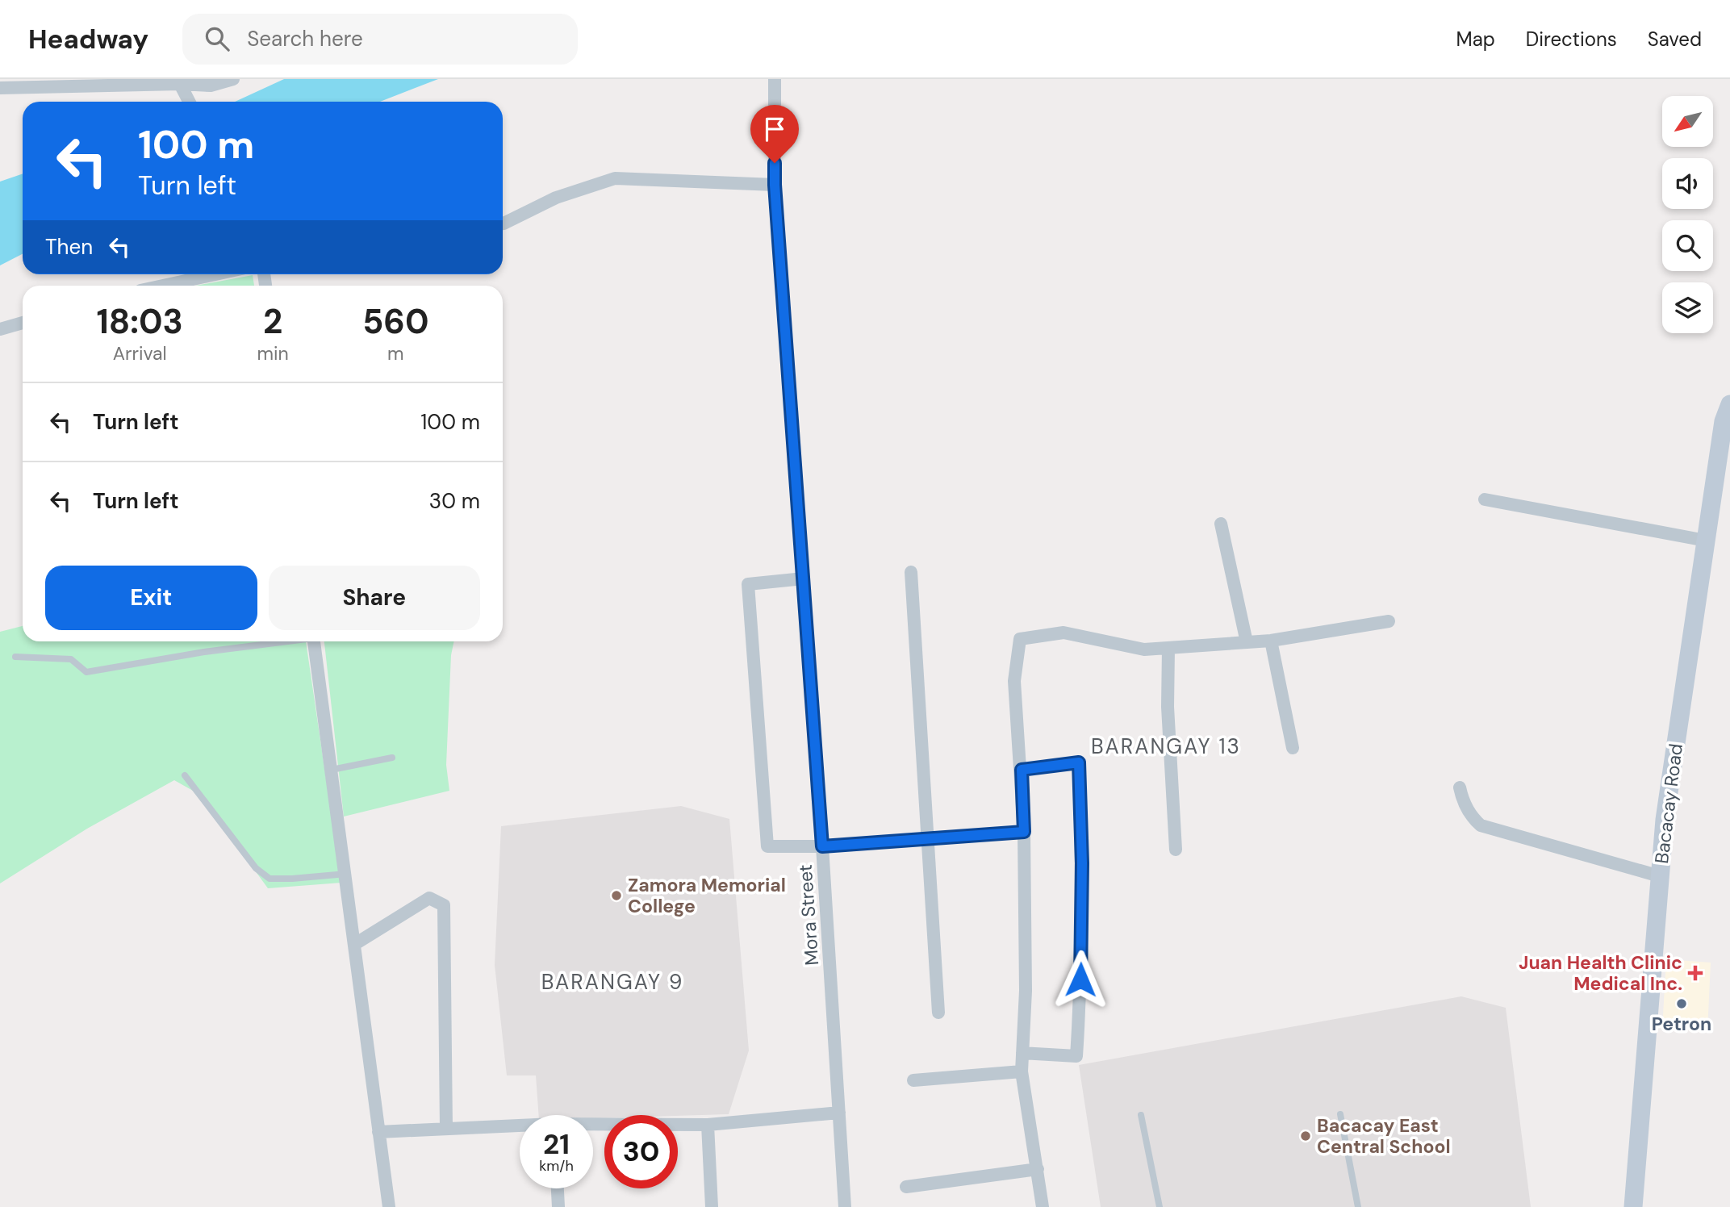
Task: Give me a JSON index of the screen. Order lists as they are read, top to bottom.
{
  "streets": {
    "main road": ["Bacacay Road"],
    "street": ["Mora Street"]
  },
  "districts": ["BARANGAY 13", "BARANGAY 9"],
  "places": {
    "other": ["Zamora Memorial College", "Petron", "Bacacay East Central School"],
    "health": ["Juan Health Clinic Medical Inc."]
  },
  "north": "bottom left",
  "page": {
    "header": "Headway",
    "search": "Search here",
    "nav": ["Map", "Directions", "Saved"],
    "turn": ["100 m", "Turn left"],
    "then": "Then",
    "eta": [
      "18:03",
      "Arrival",
      "2",
      "min",
      "560",
      "m"
    ],
    "list": [
      {
        "name": "Turn left",
        "value": "100 m"
      },
      {
        "name": "Turn left",
        "value": "30 m"
      }
    ],
    "buttons": ["Exit", "Share"],
    "speed": "21 km/h",
    "limit": "30"
  }
}
